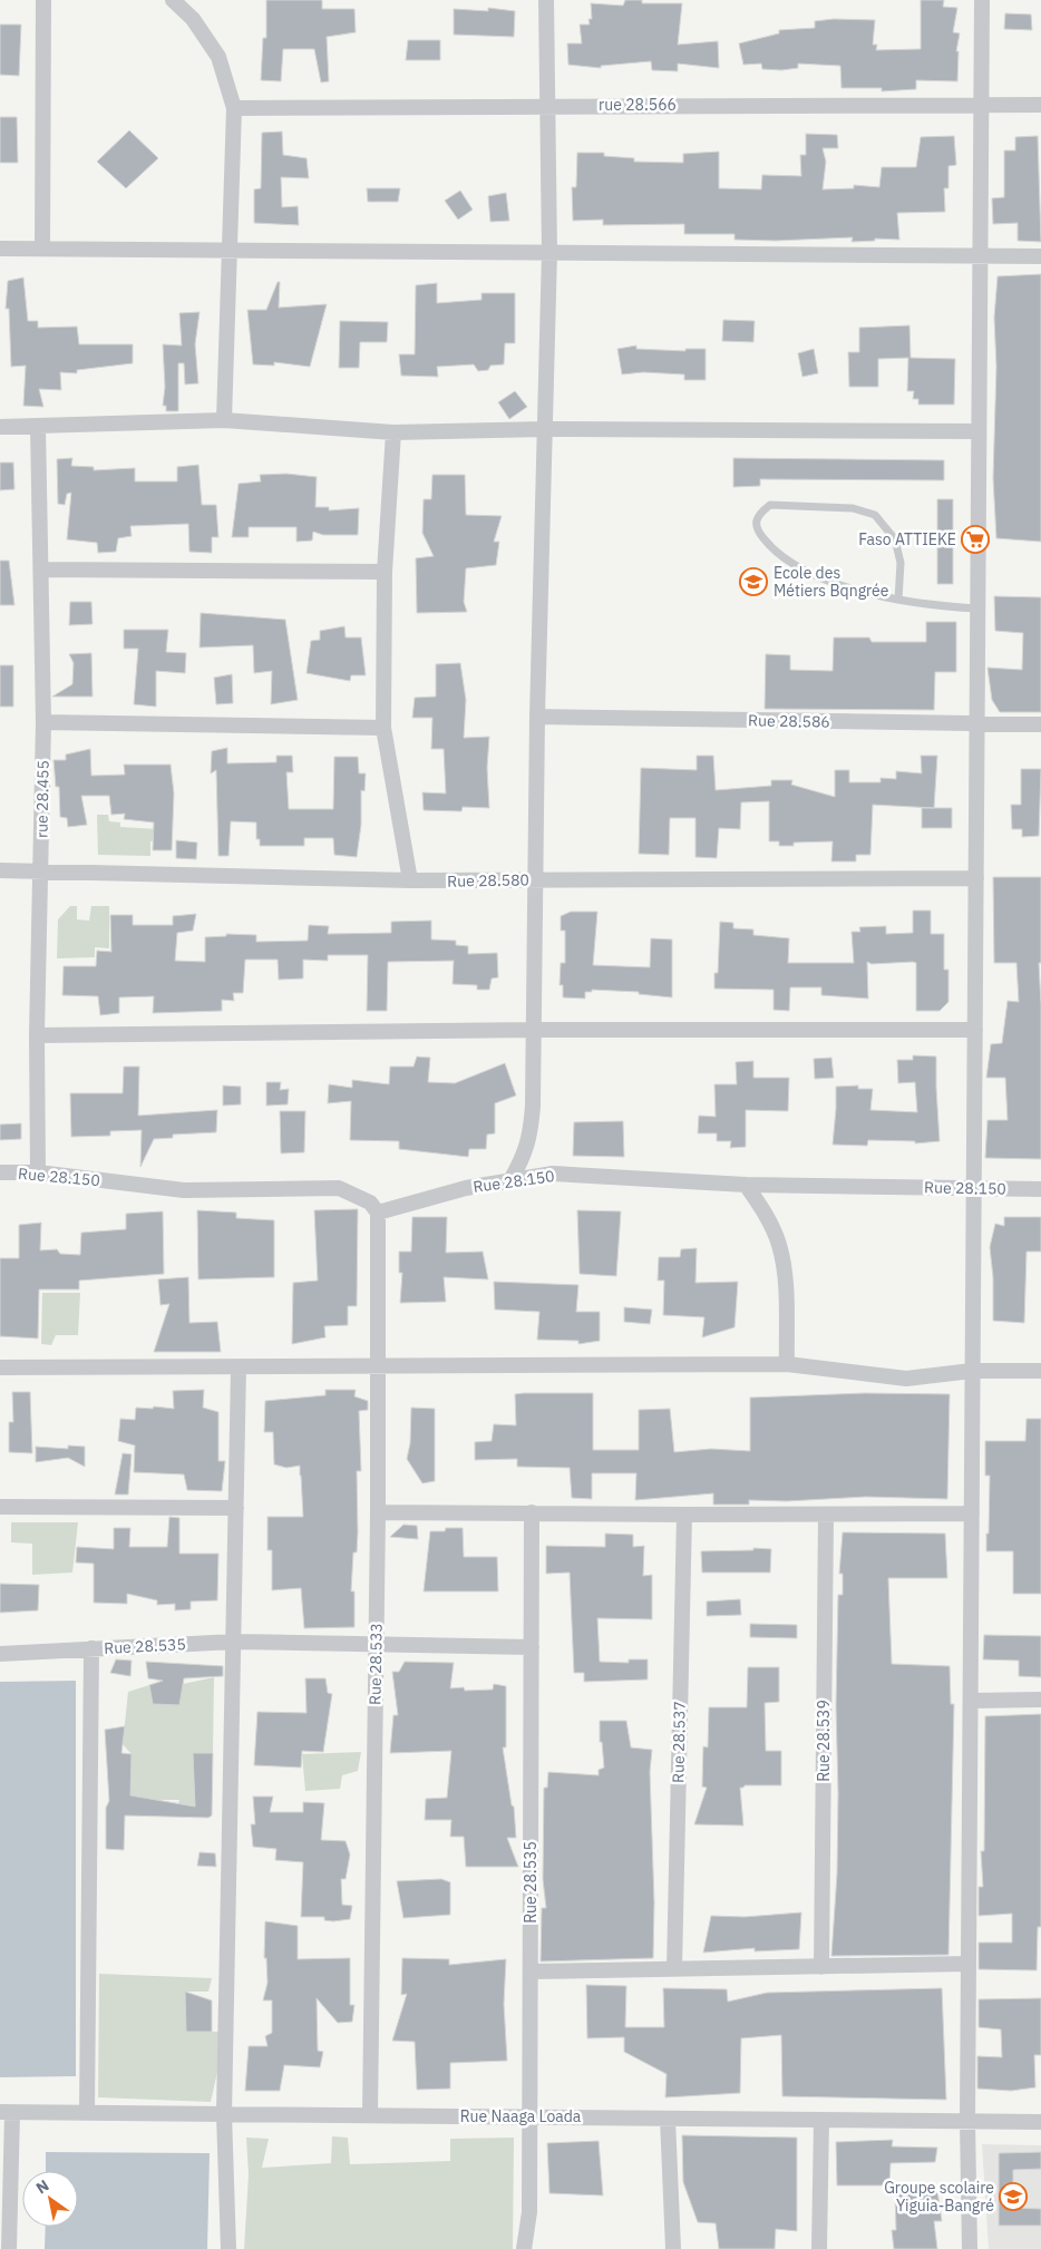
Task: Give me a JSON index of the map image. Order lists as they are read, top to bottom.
{
  "streets": {
    "street": [
      "rue 28.566",
      "Rue 28.586",
      "rue 28.455",
      "Rue 28.580",
      "Rue 28.150",
      "Rue 28.535",
      "Rue 28.533",
      "Rue 28.539",
      "Rue 28.537",
      "Rue Naaga Loada"
    ]
  },
  "crossings": [
    ["rue 28.455", "Rue 28.580"],
    ["rue 28.455", "Rue 28.150"],
    ["Rue 28.150", "Rue 28.533"],
    ["Rue 28.535", "Rue 28.533"],
    ["Rue 28.535", "Rue Naaga Loada"],
    ["Rue 28.533", "Rue Naaga Loada"]
  ],
  "places": {
    "supermarket": ["Faso ATTIEKE"],
    "school or university": ["Ecole des Métiers Bqngrée", "Groupe scolaire Yiguia-Bangré"]
  },
  "north": "top left"
}
